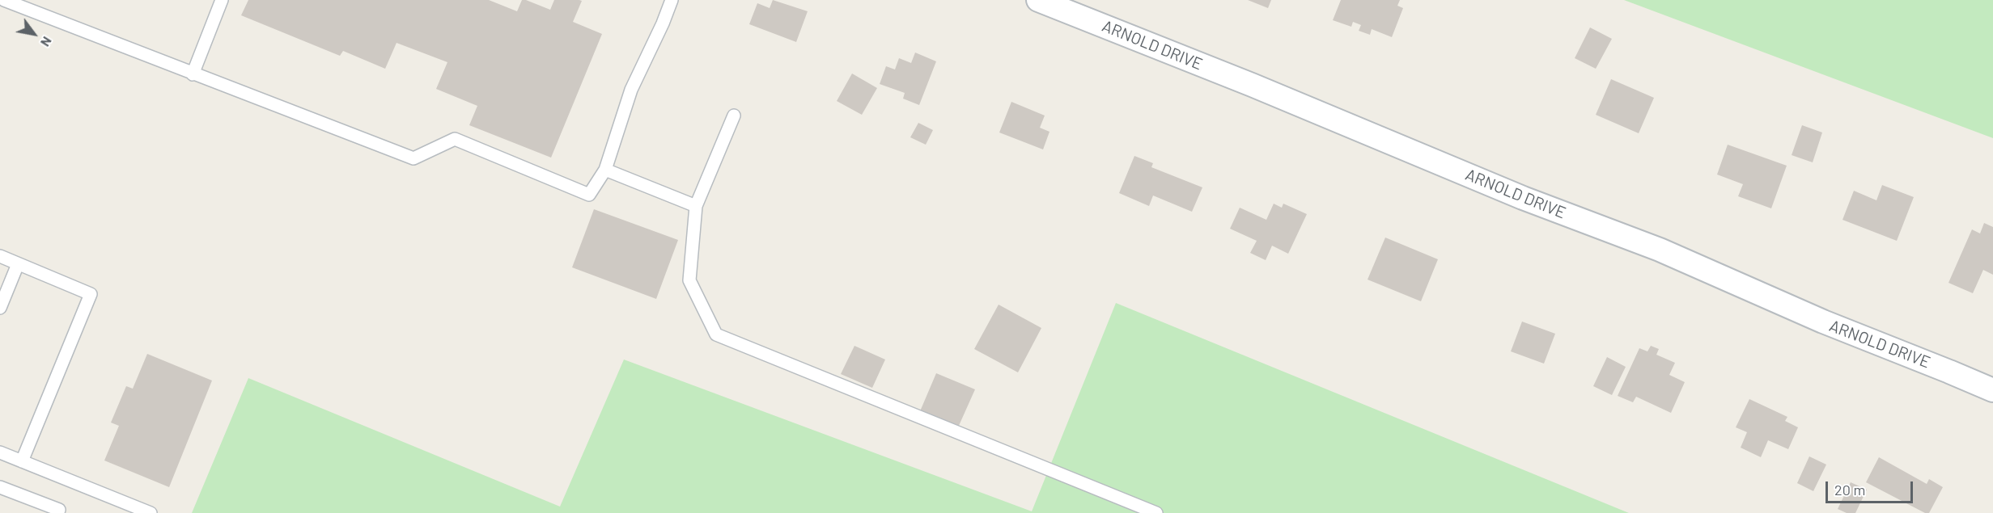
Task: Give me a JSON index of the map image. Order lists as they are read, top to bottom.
{
  "streets": {
    "street": ["ARNOLD DRIVE"]
  },
  "scale_bar": "20 m",
  "north": "bottom right"
}
